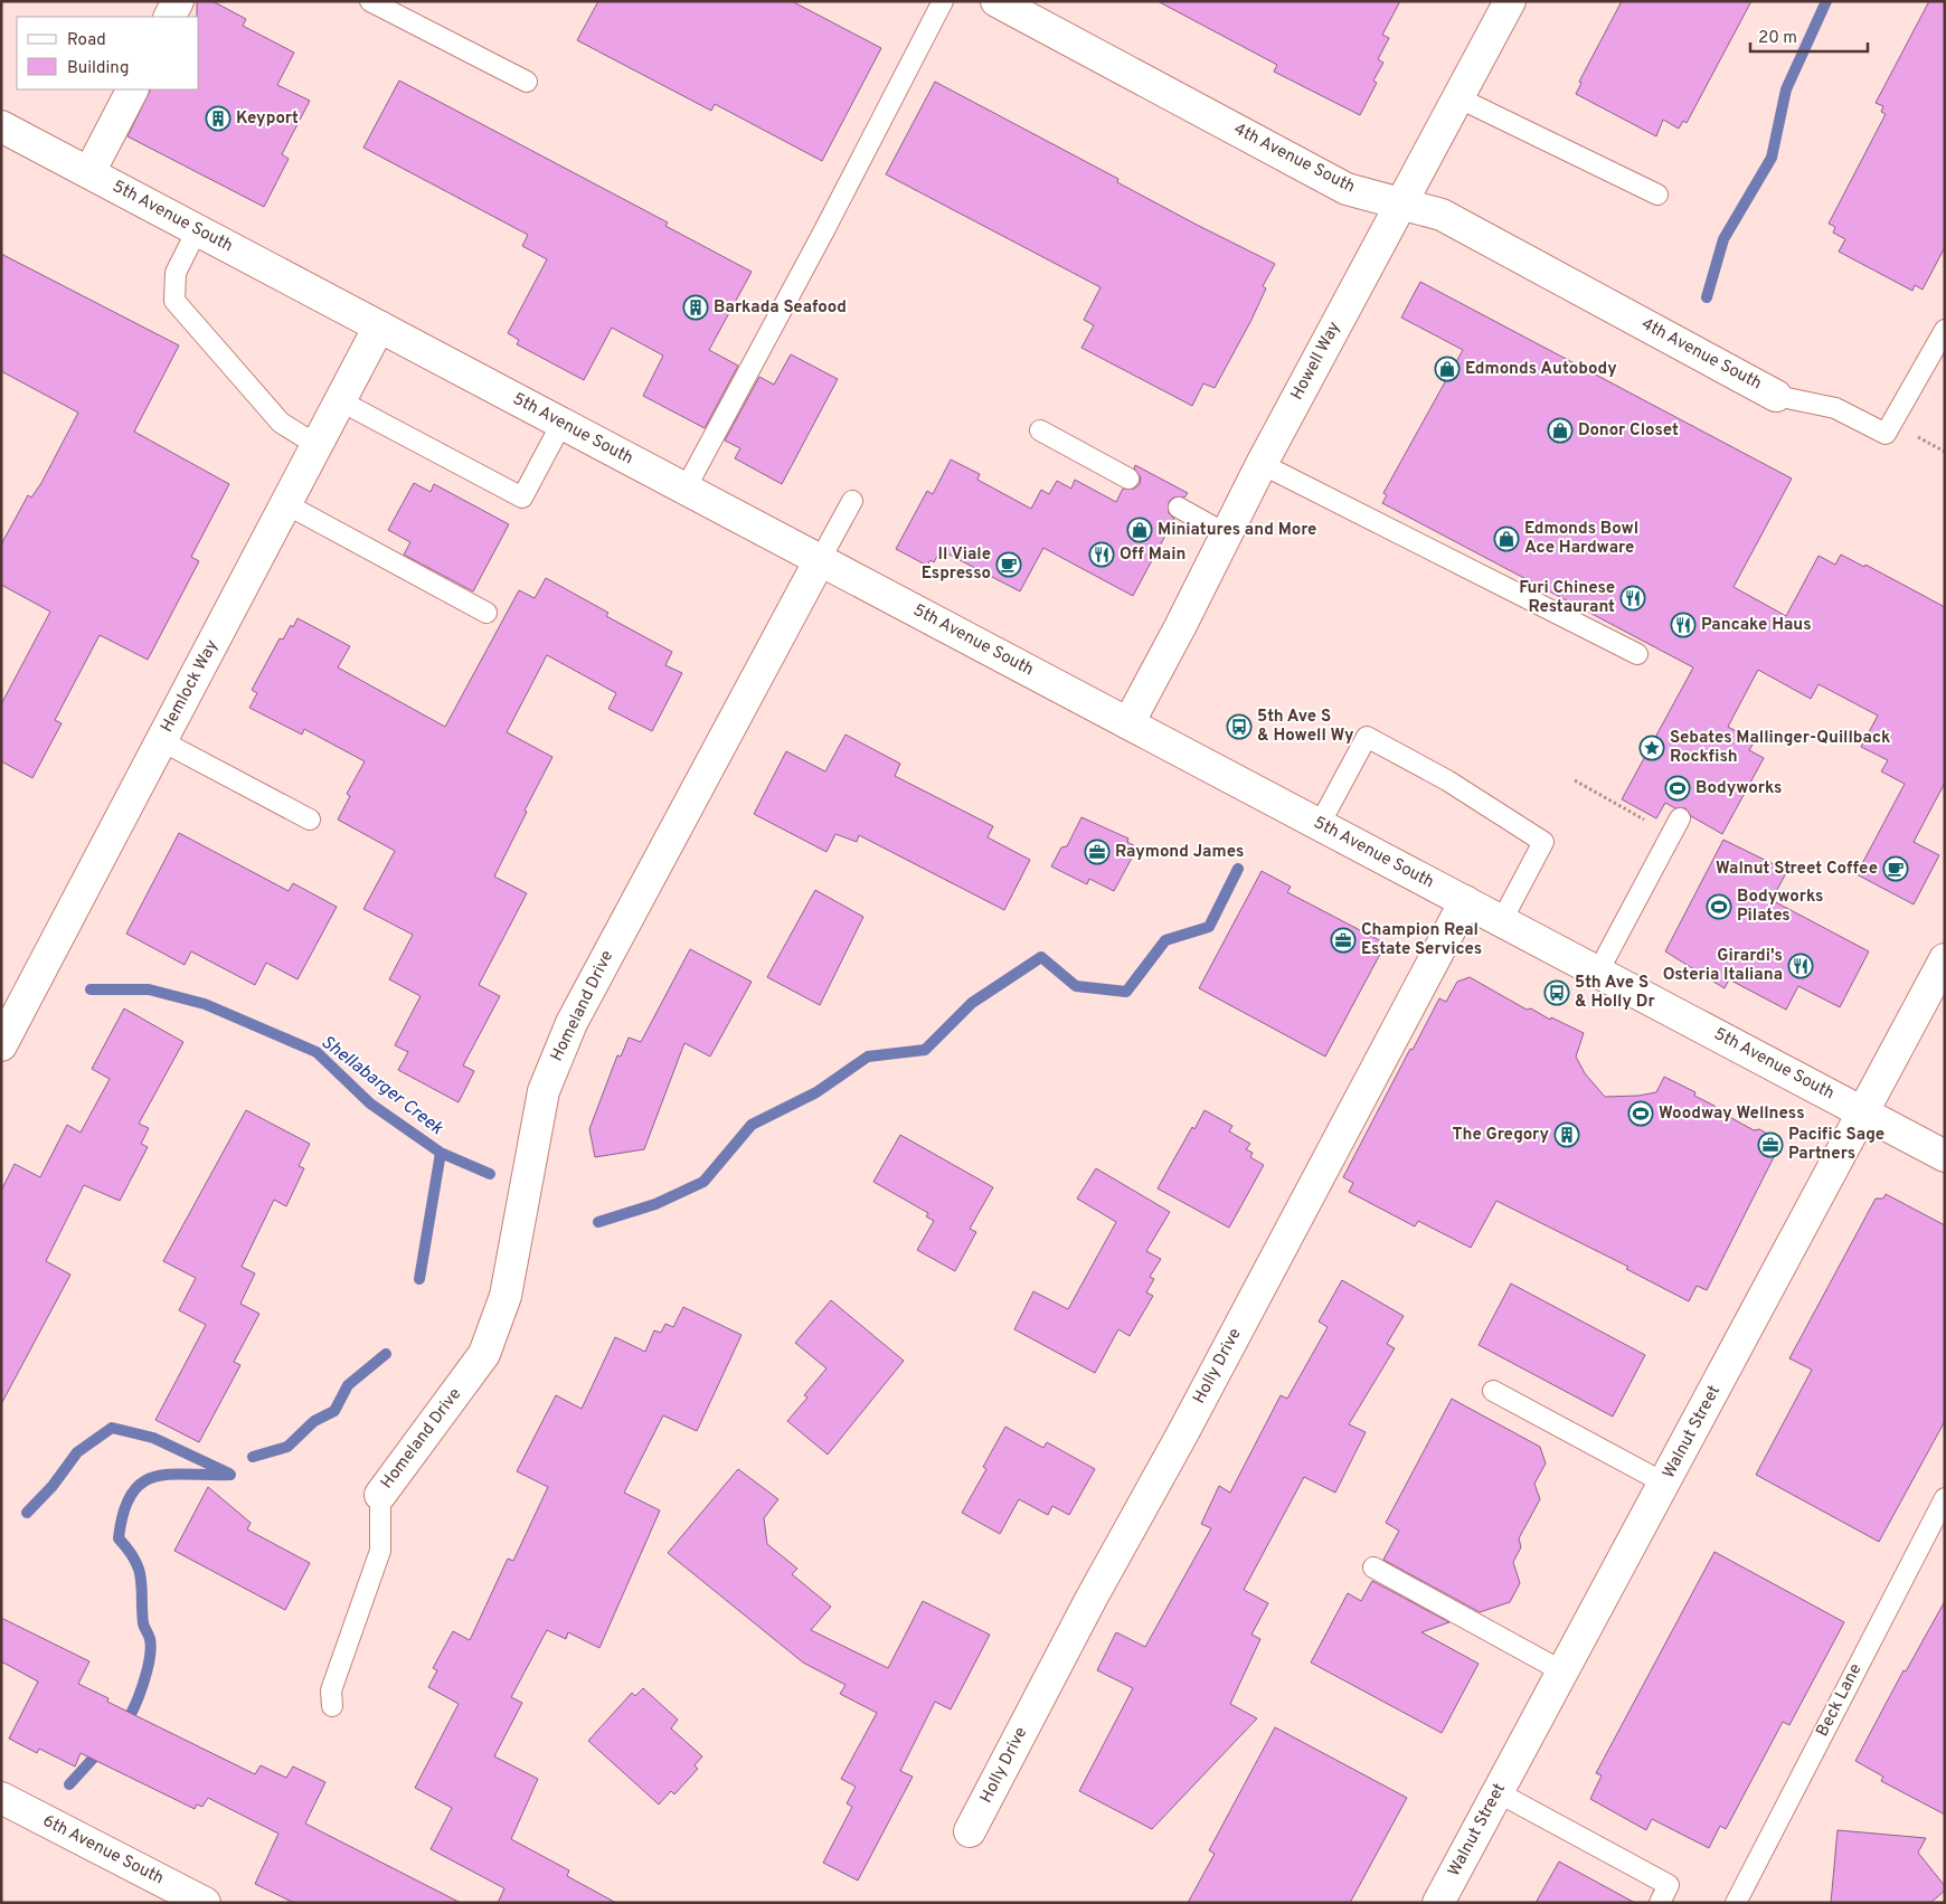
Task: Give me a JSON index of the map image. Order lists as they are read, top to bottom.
{
  "streets": {
    "street": [
      "4th Avenue South",
      "5th Avenue South",
      "Howell Way",
      "Hemlock Way",
      "Homeland Drive",
      "Holly Drive",
      "Walnut Street",
      "6th Avenue South"
    ],
    "lane": ["Beck Lane"]
  },
  "crossings": [
    ["4th Avenue South", "Howell Way"],
    ["5th Avenue South", "Howell Way"],
    ["5th Avenue South", "Hemlock Way"],
    ["5th Avenue South", "Homeland Drive"],
    ["5th Avenue South", "Holly Drive"],
    ["5th Avenue South", "Walnut Street"]
  ],
  "water": ["Shellabarger Creek"],
  "places": {
    "building": ["Keyport", "Barkada Seafood", "The Gregory"],
    "shop": [
      "Edmonds Autobody",
      "Donor Closet",
      "Miniatures and More",
      "Edmonds Bowl Ace Hardware"
    ],
    "restaurant": [
      "Off Main",
      "Furi Chinese Restaurant",
      "Pancake Haus",
      "Girardi's Osteria Italiana"
    ],
    "cafe": ["Il Viale Espresso", "Walnut Street Coffee"],
    "bus stop": ["5th Ave S & Howell Wy", "5th Ave S & Holly Dr"],
    "place": ["Sebates Mallinger-Quillback Rockfish"],
    "sports": ["Bodyworks", "Bodyworks Pilates", "Woodway Wellness"],
    "office": ["Raymond James", "Champion Real Estate Services", "Pacific Sage Partners"]
  },
  "legend": ["Road", "Building"],
  "scale_bar": "20 m"
}
